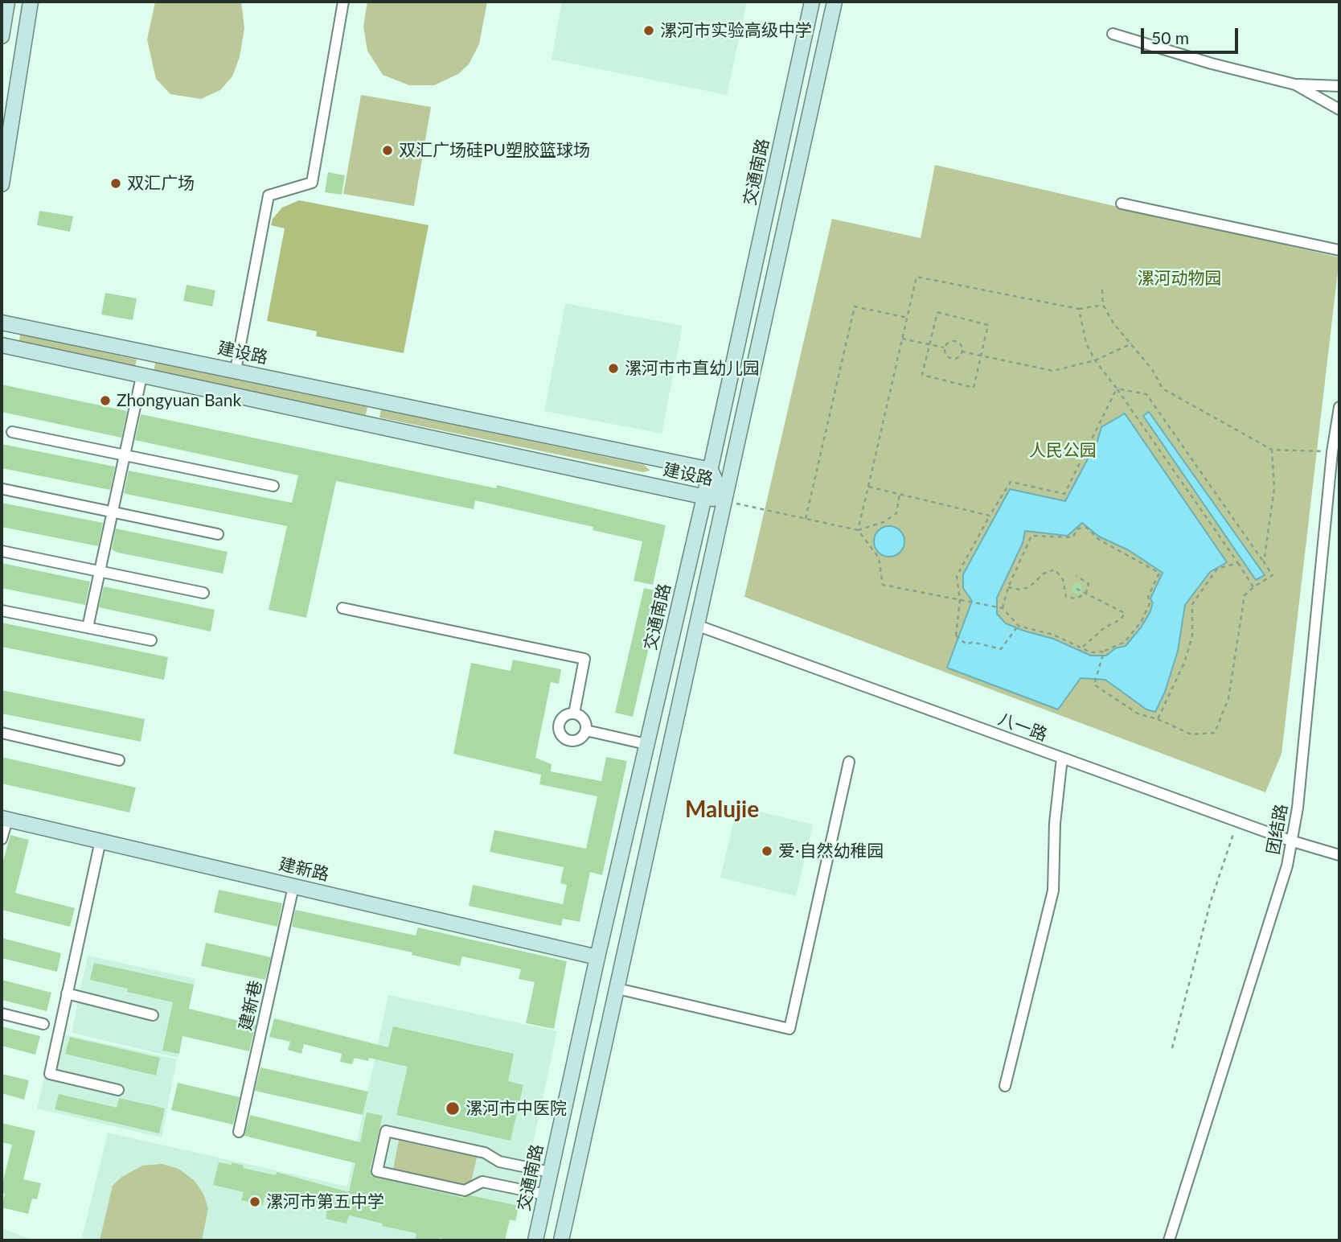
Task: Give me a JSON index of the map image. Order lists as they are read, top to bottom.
{
  "streets": {
    "main road": ["交通南路", "建设路", "建新路"],
    "street": ["八一路", "团结路", "建新巷"]
  },
  "crossings": [
    ["交通南路", "建设路"],
    ["交通南路", "建新路"],
    ["八一路", "团结路"],
    ["建新路", "建新巷"]
  ],
  "districts": ["Malujie"],
  "parks": ["漯河动物园", "人民公园"],
  "places": [
    "漯河市实验高级中学",
    "双汇广场硅PU塑胶篮球场",
    "双汇广场",
    "漯河市市直幼儿园",
    "Zhongyuan Bank",
    "爱·自然幼稚园",
    "漯河市中医院",
    "漯河市第五中学"
  ],
  "scale_bar": "50 m"
}
